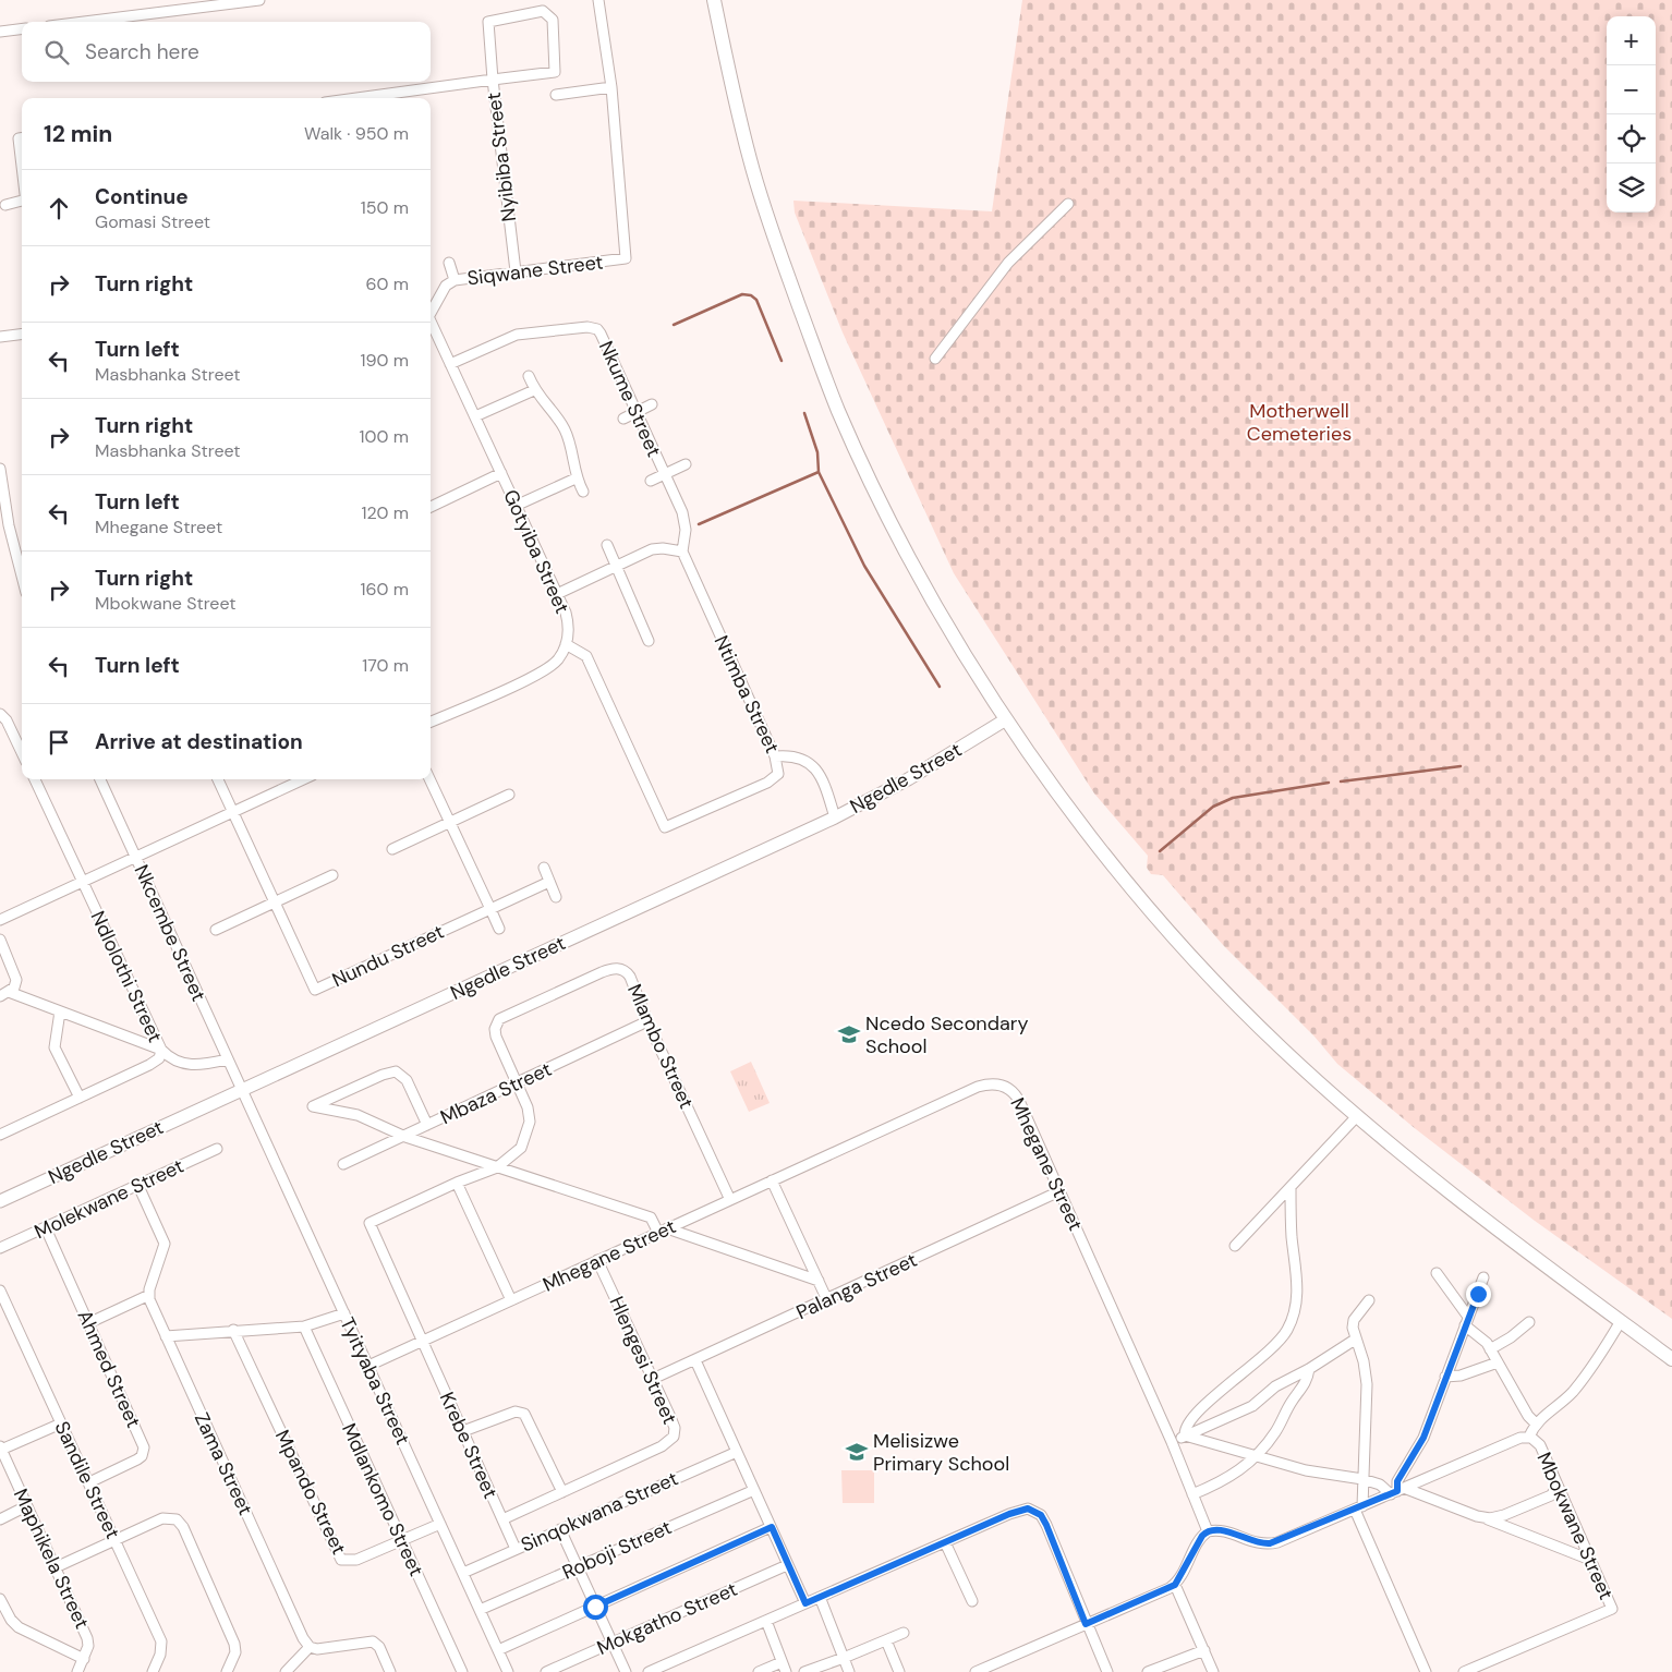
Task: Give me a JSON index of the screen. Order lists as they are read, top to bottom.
{
  "streets": {
    "street": [
      "Nyibiba Street",
      "Siqwane Street",
      "Nkume Street",
      "Gotyiba Street",
      "Ntimba Street",
      "Ngedle Street",
      "Nkcembe Street",
      "Nundu Street",
      "Ndlolothi Street",
      "Mlambo Street",
      "Mbaza Street",
      "Mhegane Street",
      "Molekwane Street",
      "Palanga Street",
      "Hlengesi Street",
      "Ahmed Street",
      "Tyityaba Street",
      "Krebe Street",
      "Zama Street",
      "Sandile Street",
      "Mpando Street",
      "Mdlankomo Street",
      "Sinqokwana Street",
      "Mbokwane Street",
      "Roboji Street",
      "Maphikela Street",
      "Mokgatho Street"
    ]
  },
  "crossings": [
    ["Nyibiba Street", "Siqwane Street"],
    ["Nkume Street", "Gotyiba Street"],
    ["Nkume Street", "Ntimba Street"],
    ["Gotyiba Street", "Ntimba Street"],
    ["Ngedle Street", "Nkcembe Street"],
    ["Ngedle Street", "Tyityaba Street"],
    ["Nkcembe Street", "Tyityaba Street"],
    ["Mlambo Street", "Mbaza Street"],
    ["Mlambo Street", "Mhegane Street"],
    ["Mlambo Street", "Krebe Street"],
    ["Mhegane Street", "Palanga Street"],
    ["Mhegane Street", "Hlengesi Street"],
    ["Mhegane Street", "Tyityaba Street"],
    ["Mhegane Street", "Krebe Street"],
    ["Mhegane Street", "Mbokwane Street"],
    ["Molekwane Street", "Ahmed Street"],
    ["Palanga Street", "Hlengesi Street"],
    ["Hlengesi Street", "Krebe Street"],
    ["Ahmed Street", "Sandile Street"],
    ["Tyityaba Street", "Mpando Street"],
    ["Tyityaba Street", "Sinqokwana Street"],
    ["Tyityaba Street", "Roboji Street"],
    ["Krebe Street", "Sinqokwana Street"],
    ["Mpando Street", "Mdlankomo Street"]
  ],
  "parks": ["Motherwell Cemeteries"],
  "places": {
    "school or university": ["Ncedo Secondary School", "Melisizwe Primary School"]
  },
  "page": {
    "map_buttons": ["+", "−"],
    "search": "Search here",
    "heading": ["12 min", "Walk · 950 m"],
    "list": [
      ["Continue", "Gomasi Street", "150 m"],
      ["Turn right", "60 m"],
      ["Turn left", "Masbhanka Street", "190 m"],
      ["Turn right", "Masbhanka Street", "100 m"],
      ["Turn left", "Mhegane Street", "120 m"],
      ["Turn right", "Mbokwane Street", "160 m"],
      ["Turn left", "170 m"],
      "Arrive at destination"
    ]
  }
}
